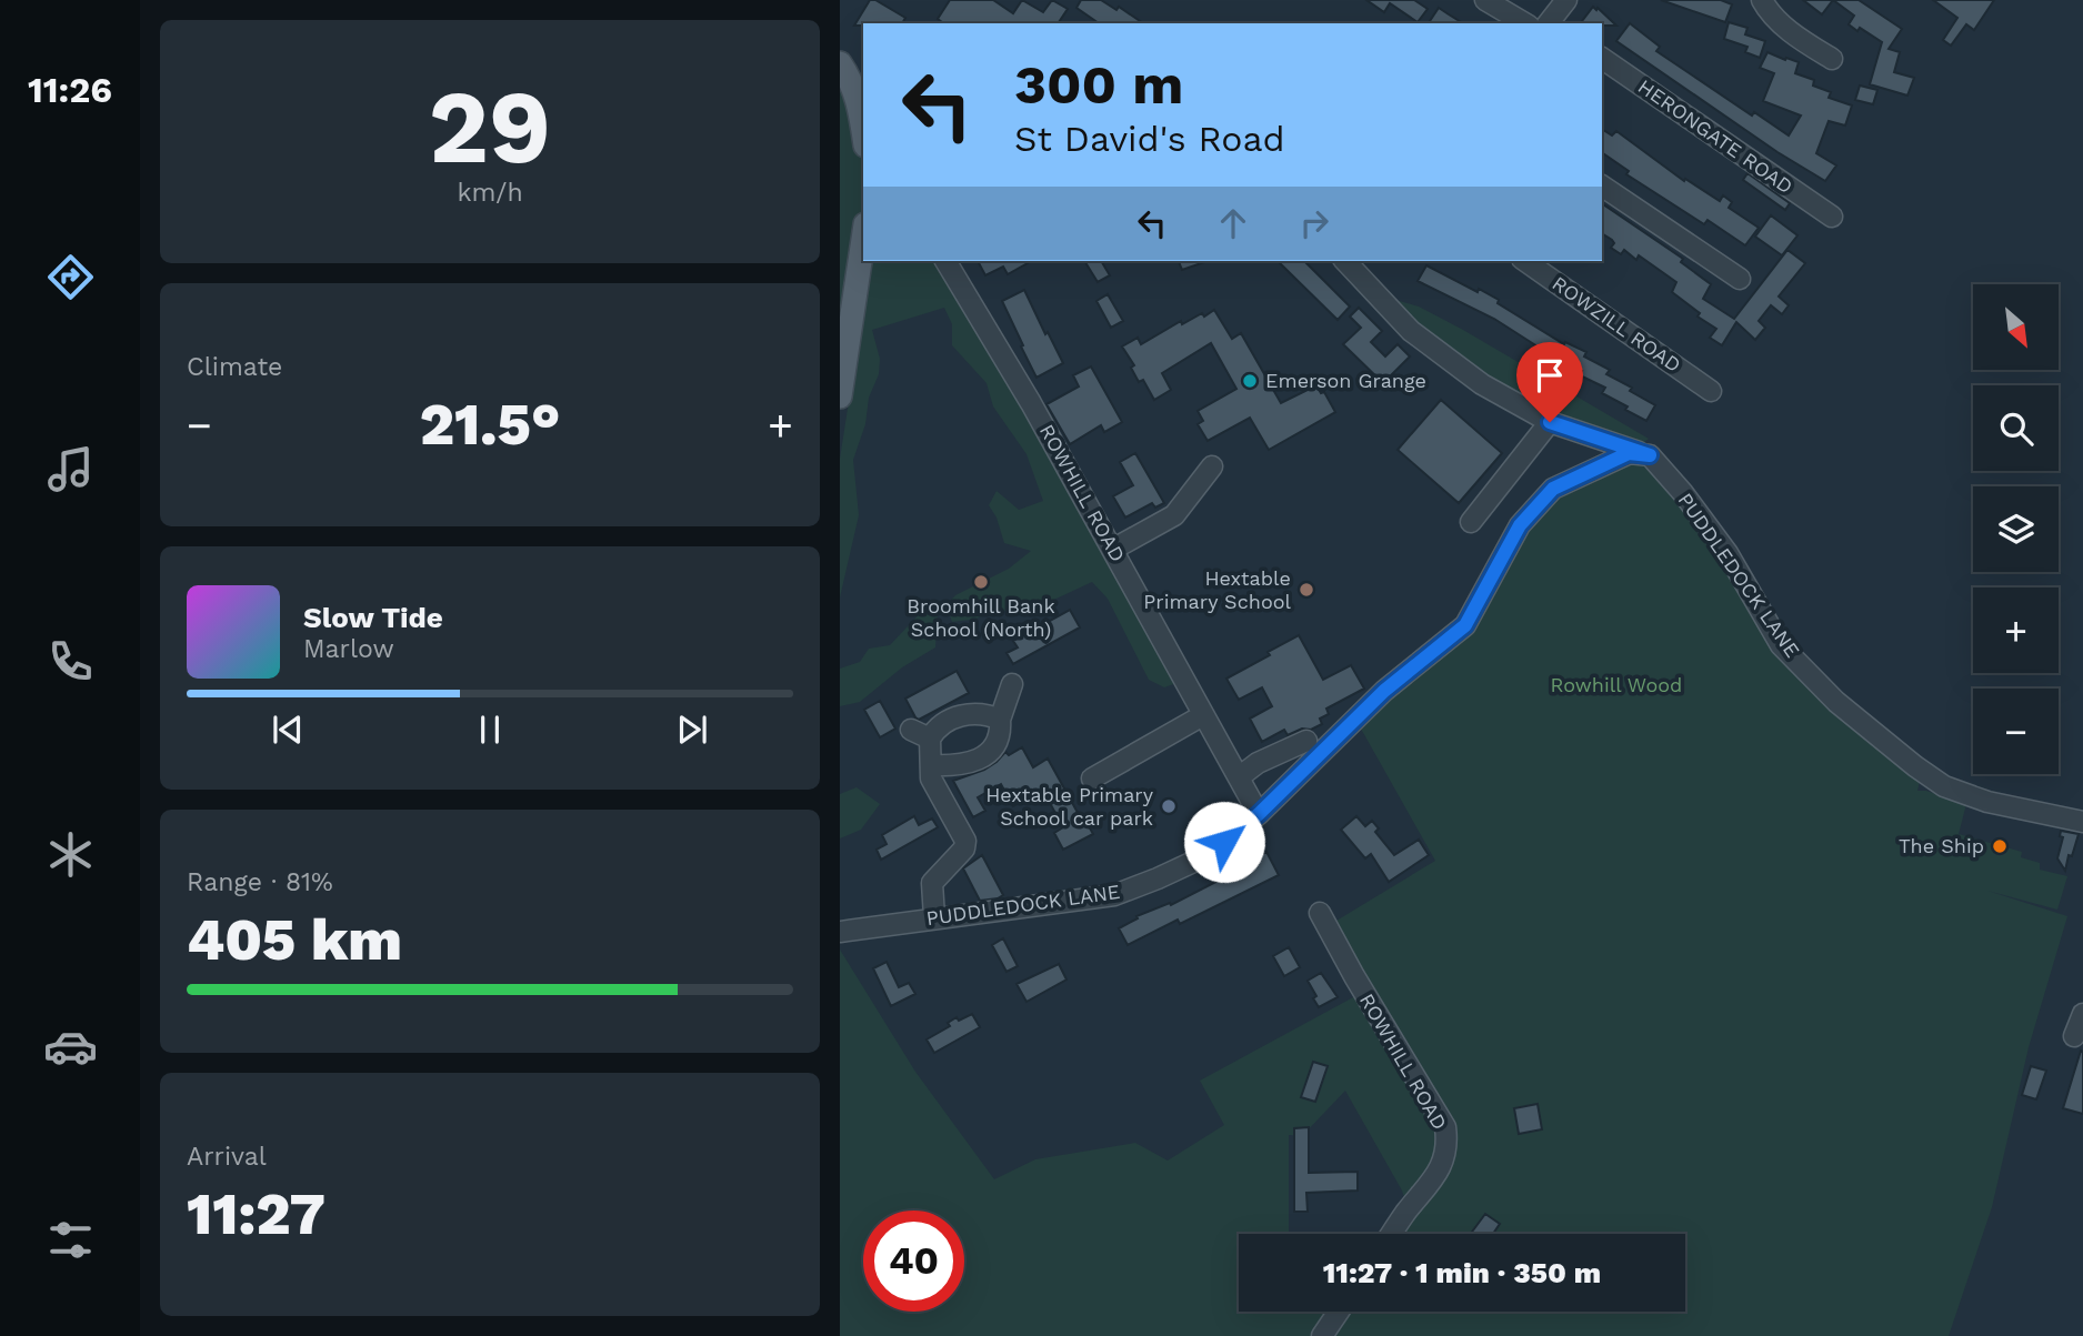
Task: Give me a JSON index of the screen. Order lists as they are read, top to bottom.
{
  "streets": {
    "street": [
      "HERONGATE ROAD",
      "ROWZILL ROAD",
      "ROWHILL ROAD",
      "PUDDLEDOCK LANE"
    ]
  },
  "crossings": [
    ["ROWHILL ROAD", "PUDDLEDOCK LANE"]
  ],
  "parks": ["Rowhill Wood"],
  "places": [
    "Emerson Grange",
    "Broomhill Bank School (North)",
    "Hextable Primary School",
    "Hextable Primary School car park",
    "The Ship"
  ],
  "north": "bottom right",
  "page": {
    "tabs": "11:26",
    "tile": [
      ["29", "km/h"],
      "Climate",
      ["Range · 81%", "405 km"],
      ["Arrival", "11:27"]
    ],
    "turn": ["300 m", "St David's Road"],
    "map_buttons": ["+", "−"],
    "heat": ["−", "21.5°", "+"],
    "song": ["Slow Tide", "Marlow"],
    "limit": "40",
    "trip": "11:27 · 1 min · 350 m"
  }
}
